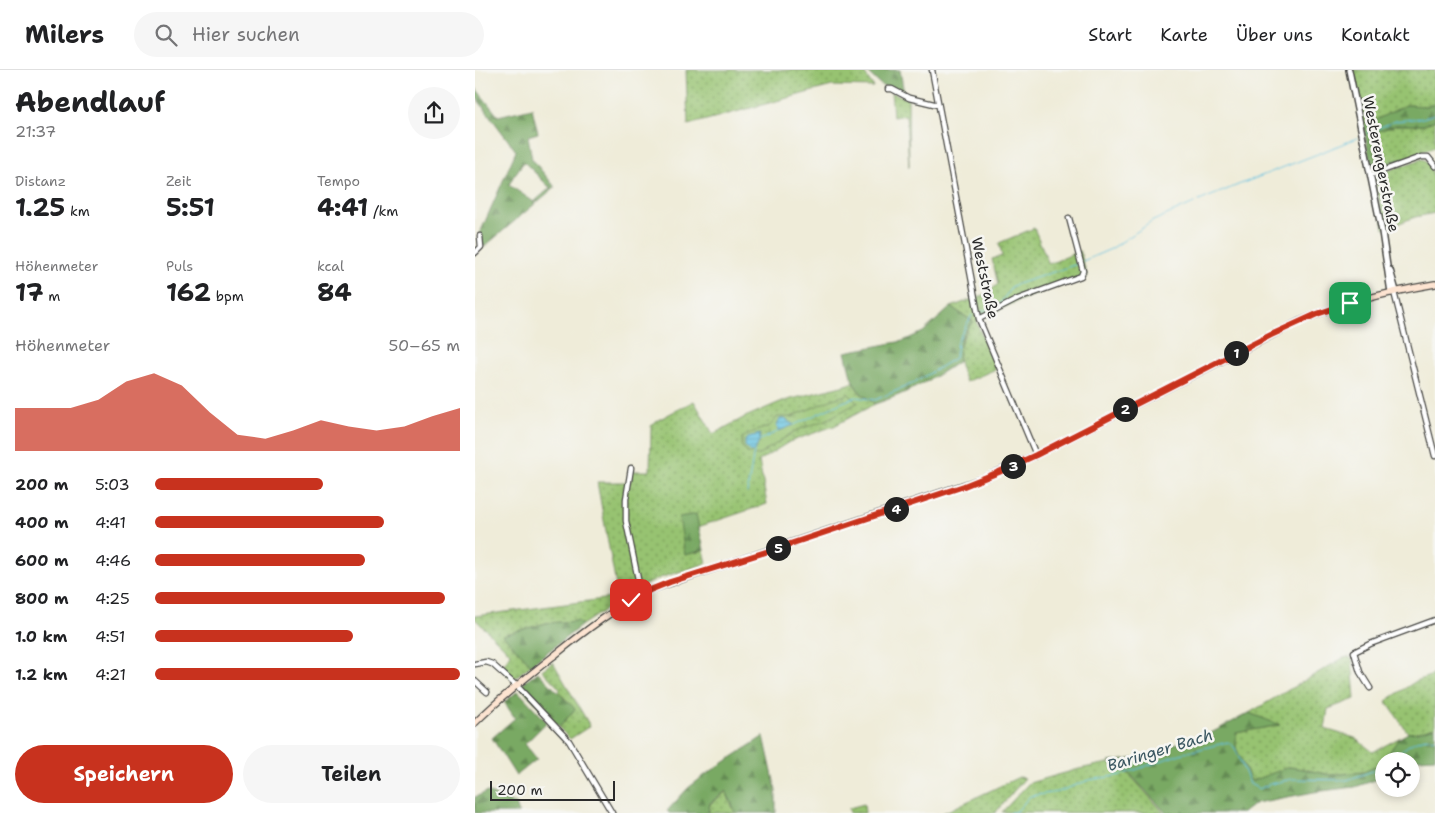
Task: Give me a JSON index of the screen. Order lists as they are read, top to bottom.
{
  "streets": {
    "street": ["Westerengerstraße", "Weststraße"]
  },
  "water": ["Baringer Bach"],
  "scale_bar": "200 m",
  "page": {
    "header": "Milers",
    "search": "Hier suchen",
    "nav": [
      "Start",
      "Karte",
      "Über uns",
      "Kontakt"
    ],
    "heading": ["Abendlauf", "21:37"],
    "stats": [
      ["Distanz", "1.25 km"],
      ["Zeit", "5:51"],
      ["Tempo", "4:41 /km"],
      ["Höhenmeter", "17 m"],
      ["Puls", "162 bpm"],
      ["kcal", "84"]
    ],
    "chart": ["Höhenmeter", "50–65 m"],
    "pins": [
      "1",
      "2",
      "3",
      "4",
      "5"
    ],
    "list": [
      {
        "name": "200 m",
        "note": "5:03"
      },
      {
        "name": "400 m",
        "note": "4:41"
      },
      {
        "name": "600 m",
        "note": "4:46"
      },
      {
        "name": "800 m",
        "note": "4:25"
      },
      {
        "name": "1.0 km",
        "note": "4:51"
      },
      {
        "name": "1.2 km",
        "note": "4:21"
      }
    ],
    "buttons": ["Speichern", "Teilen"],
    "scale": "200 m"
  }
}
